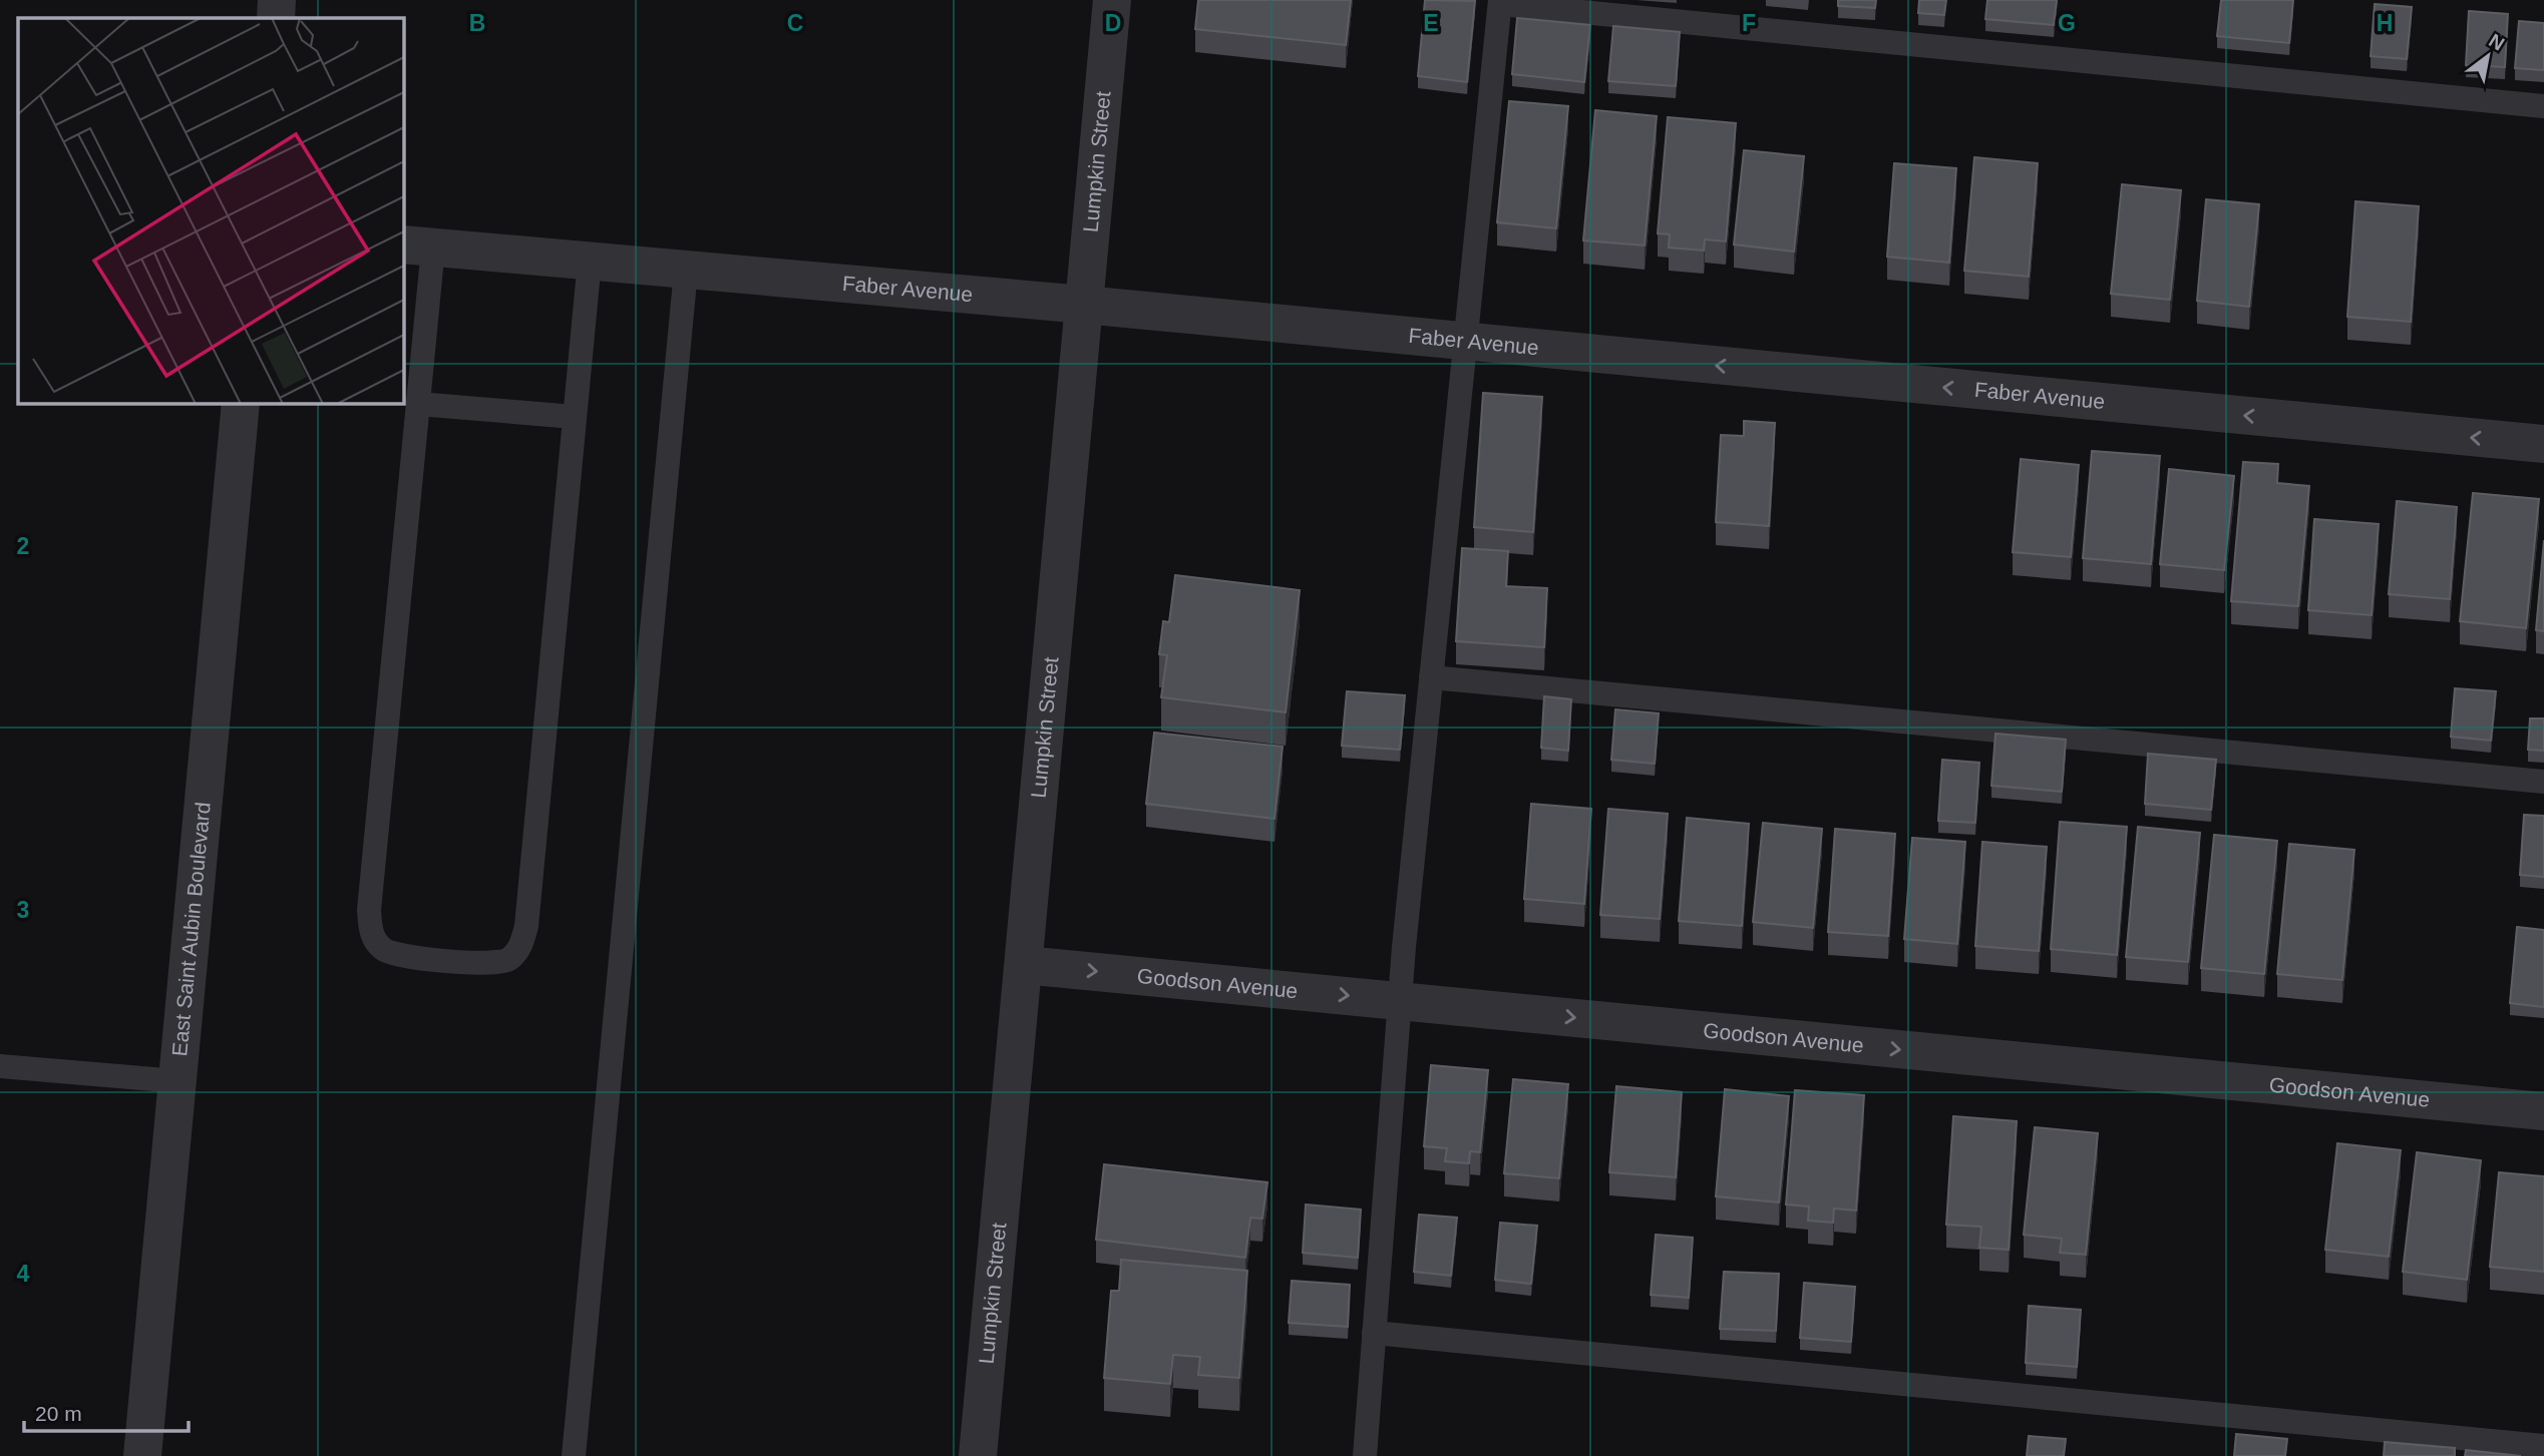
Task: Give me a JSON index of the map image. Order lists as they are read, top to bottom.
{
  "streets": {
    "street": [
      "Lumpkin Street",
      "Faber Avenue",
      "East Saint Aubin Boulevard",
      "Goodson Avenue"
    ]
  },
  "crossings": [
    ["Lumpkin Street", "Faber Avenue"],
    ["Lumpkin Street", "Goodson Avenue"]
  ],
  "one_way": ["Faber Avenue", "Goodson Avenue"],
  "scale_bar": "20 m",
  "north": "top right",
  "grid": {
    "columns": [
      "B",
      "C",
      "D",
      "E",
      "F",
      "G",
      "H"
    ],
    "rows": ["2", "3", "4"]
  }
}
